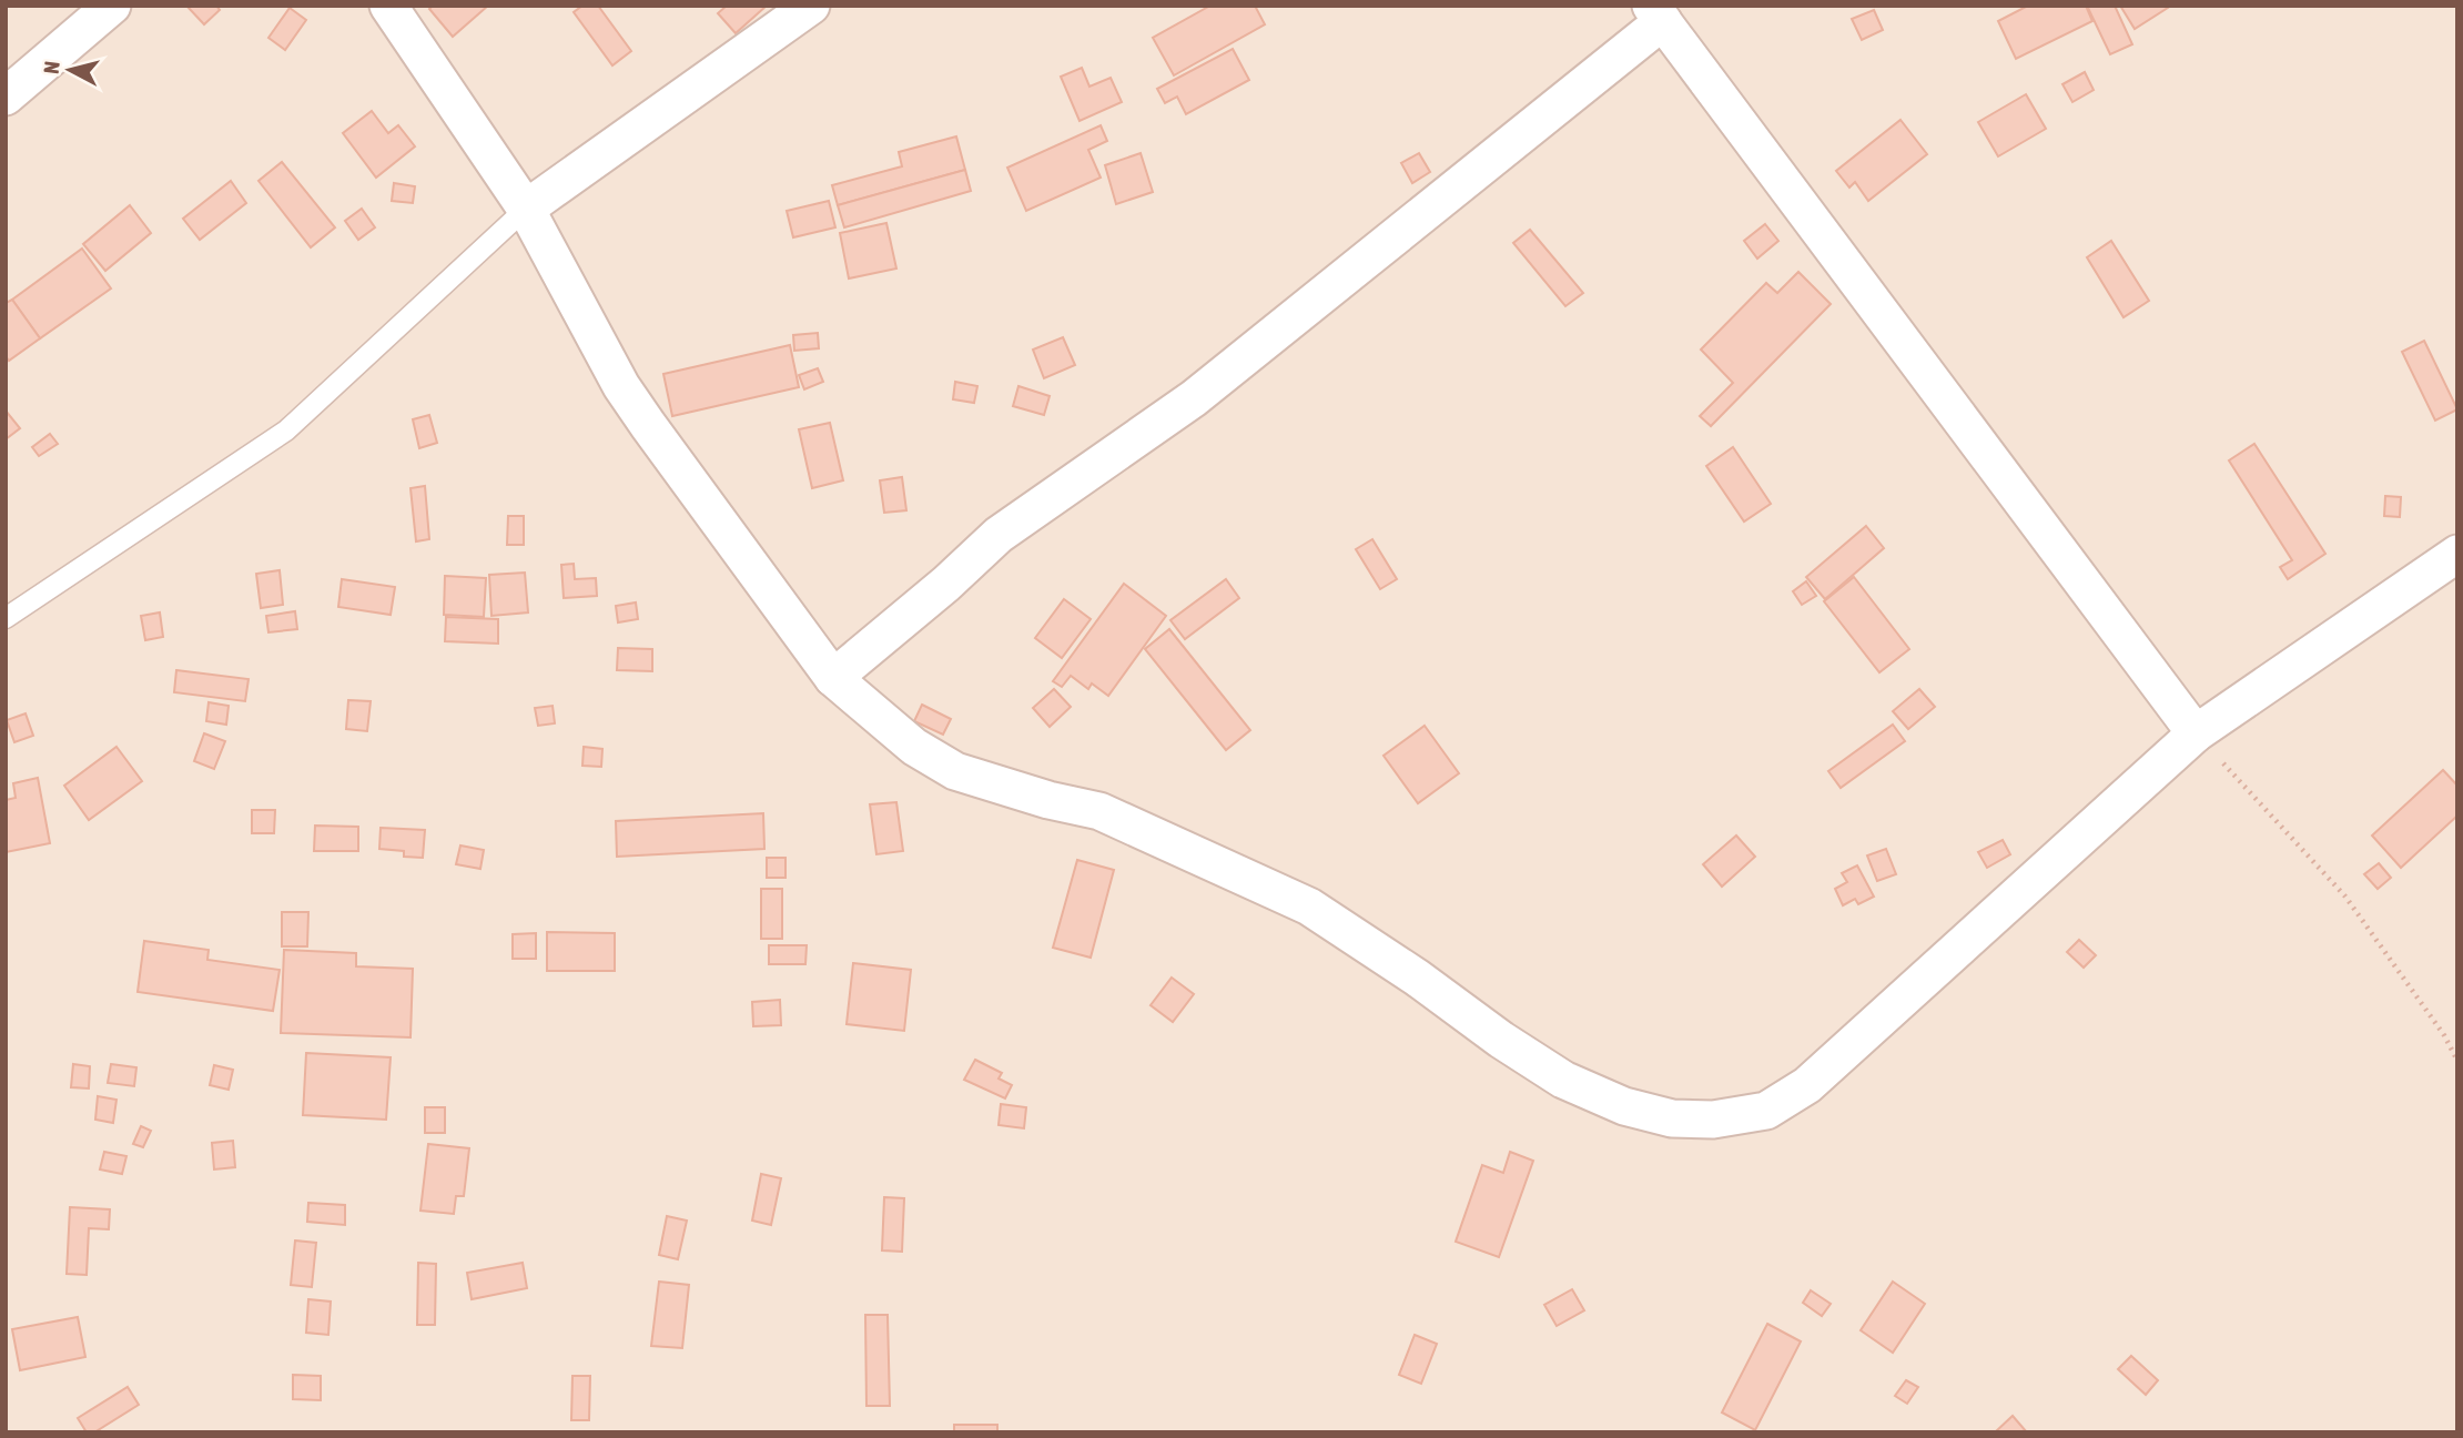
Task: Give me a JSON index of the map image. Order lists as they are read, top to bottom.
{
  "north": "left"
}
